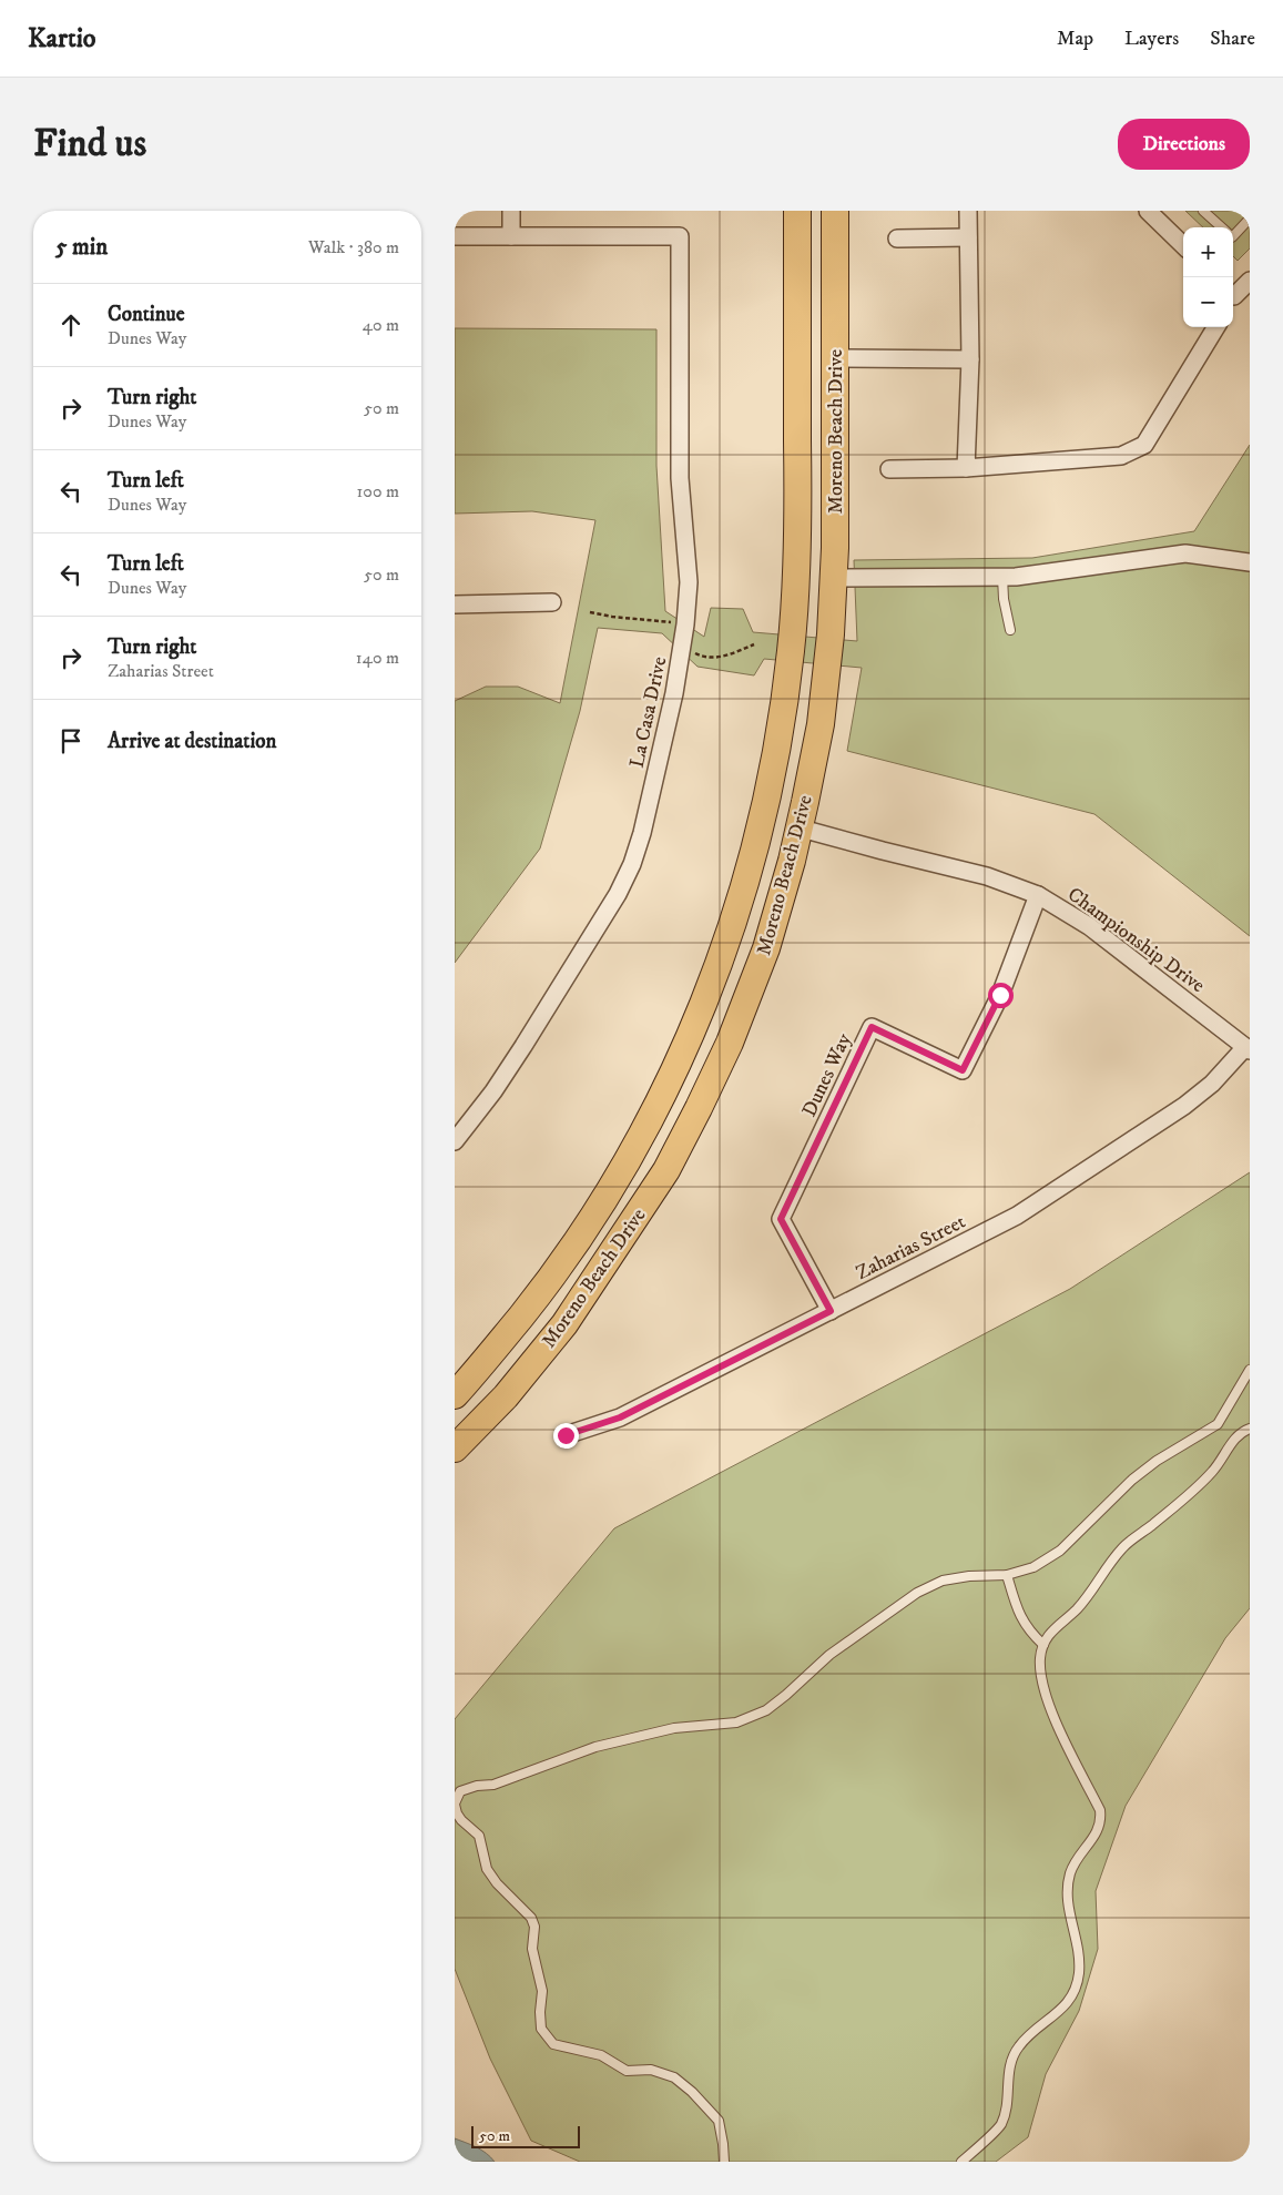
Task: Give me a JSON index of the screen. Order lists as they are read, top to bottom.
{
  "streets": {
    "main road": ["Moreno Beach Drive"],
    "street": [
      "La Casa Drive",
      "Championship Drive",
      "Dunes Way",
      "Zaharias Street"
    ]
  },
  "crossings": [
    ["Moreno Beach Drive", "Championship Drive"],
    ["Championship Drive", "Dunes Way"],
    ["Championship Drive", "Zaharias Street"],
    ["Dunes Way", "Zaharias Street"]
  ],
  "scale_bar": "50 m",
  "page": {
    "header": "Kartio",
    "nav": ["Map", "Layers", "Share"],
    "buttons": "Directions",
    "title": "Find us",
    "heading": ["5 min", "Walk · 380 m"],
    "map_buttons": ["+", "−"],
    "list": [
      ["Continue", "Dunes Way", "40 m"],
      ["Turn right", "Dunes Way", "50 m"],
      ["Turn left", "Dunes Way", "100 m"],
      ["Turn left", "Dunes Way", "50 m"],
      ["Turn right", "Zaharias Street", "140 m"],
      "Arrive at destination"
    ],
    "scale": "50 m"
  }
}
